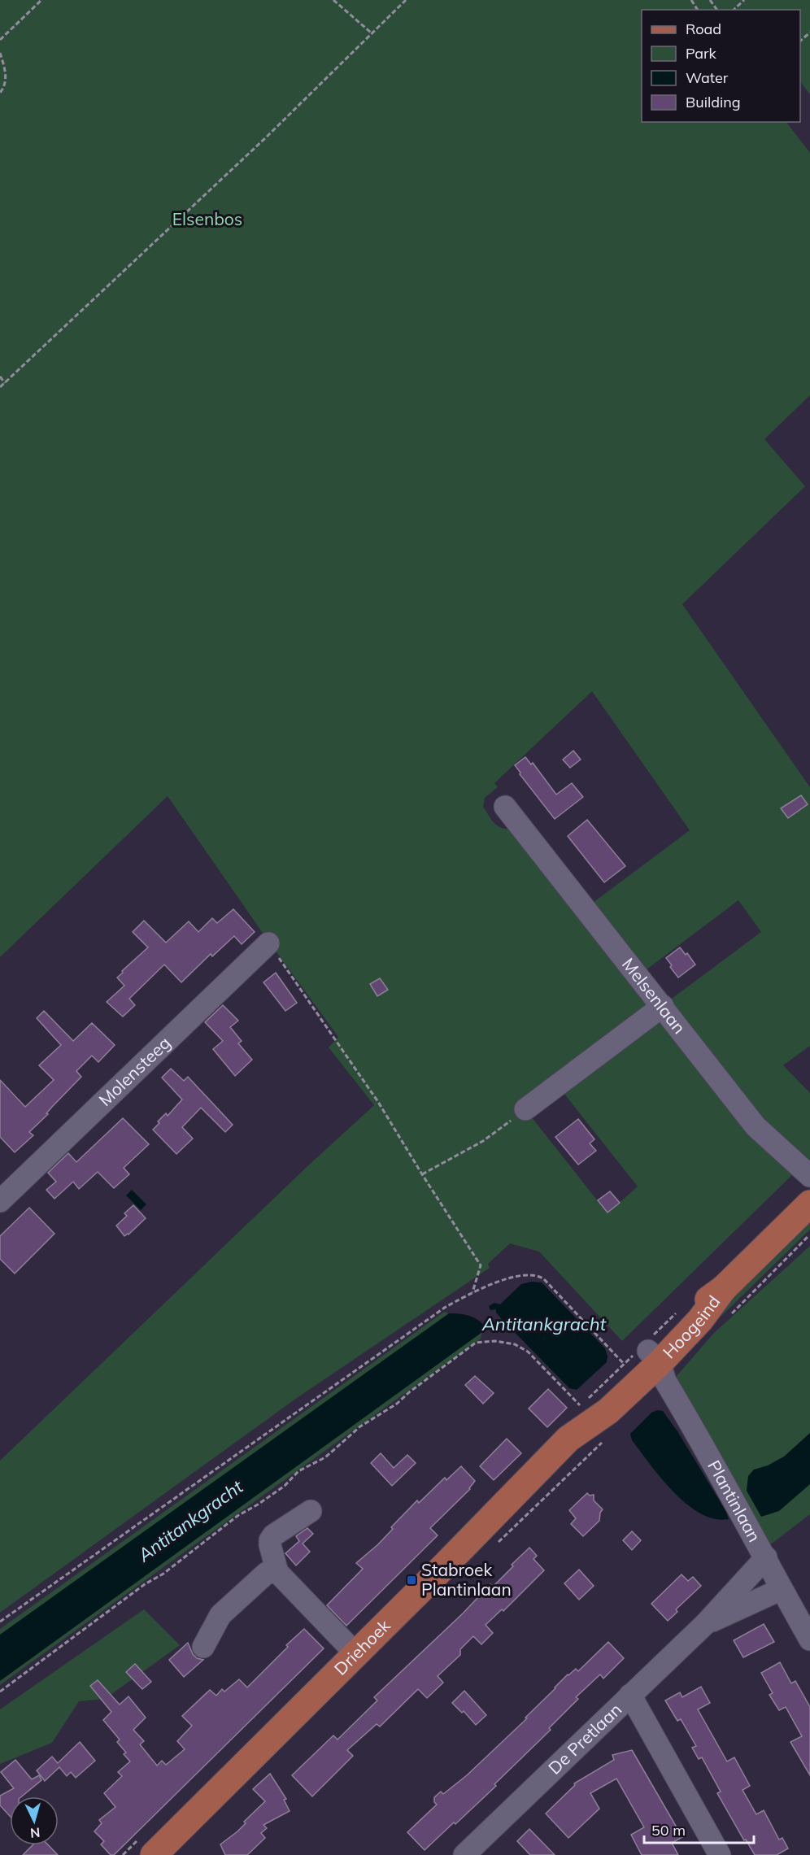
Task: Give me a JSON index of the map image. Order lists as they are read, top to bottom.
{
  "streets": {
    "main road": ["Hoogeind", "Driehoek"],
    "street": [
      "Melsenlaan",
      "Molensteeg",
      "Plantinlaan",
      "De Pretlaan"
    ]
  },
  "crossings": [
    ["Hoogeind", "Plantinlaan"],
    ["Hoogeind", "Driehoek"],
    ["Plantinlaan", "Driehoek"],
    ["Plantinlaan", "De Pretlaan"]
  ],
  "water": ["Antitankgracht"],
  "parks": ["Elsenbos"],
  "places": {
    "transit": ["Stabroek Plantinlaan"]
  },
  "legend": [
    "Road",
    "Park",
    "Water",
    "Building"
  ],
  "scale_bar": "50 m",
  "north": "bottom"
}
